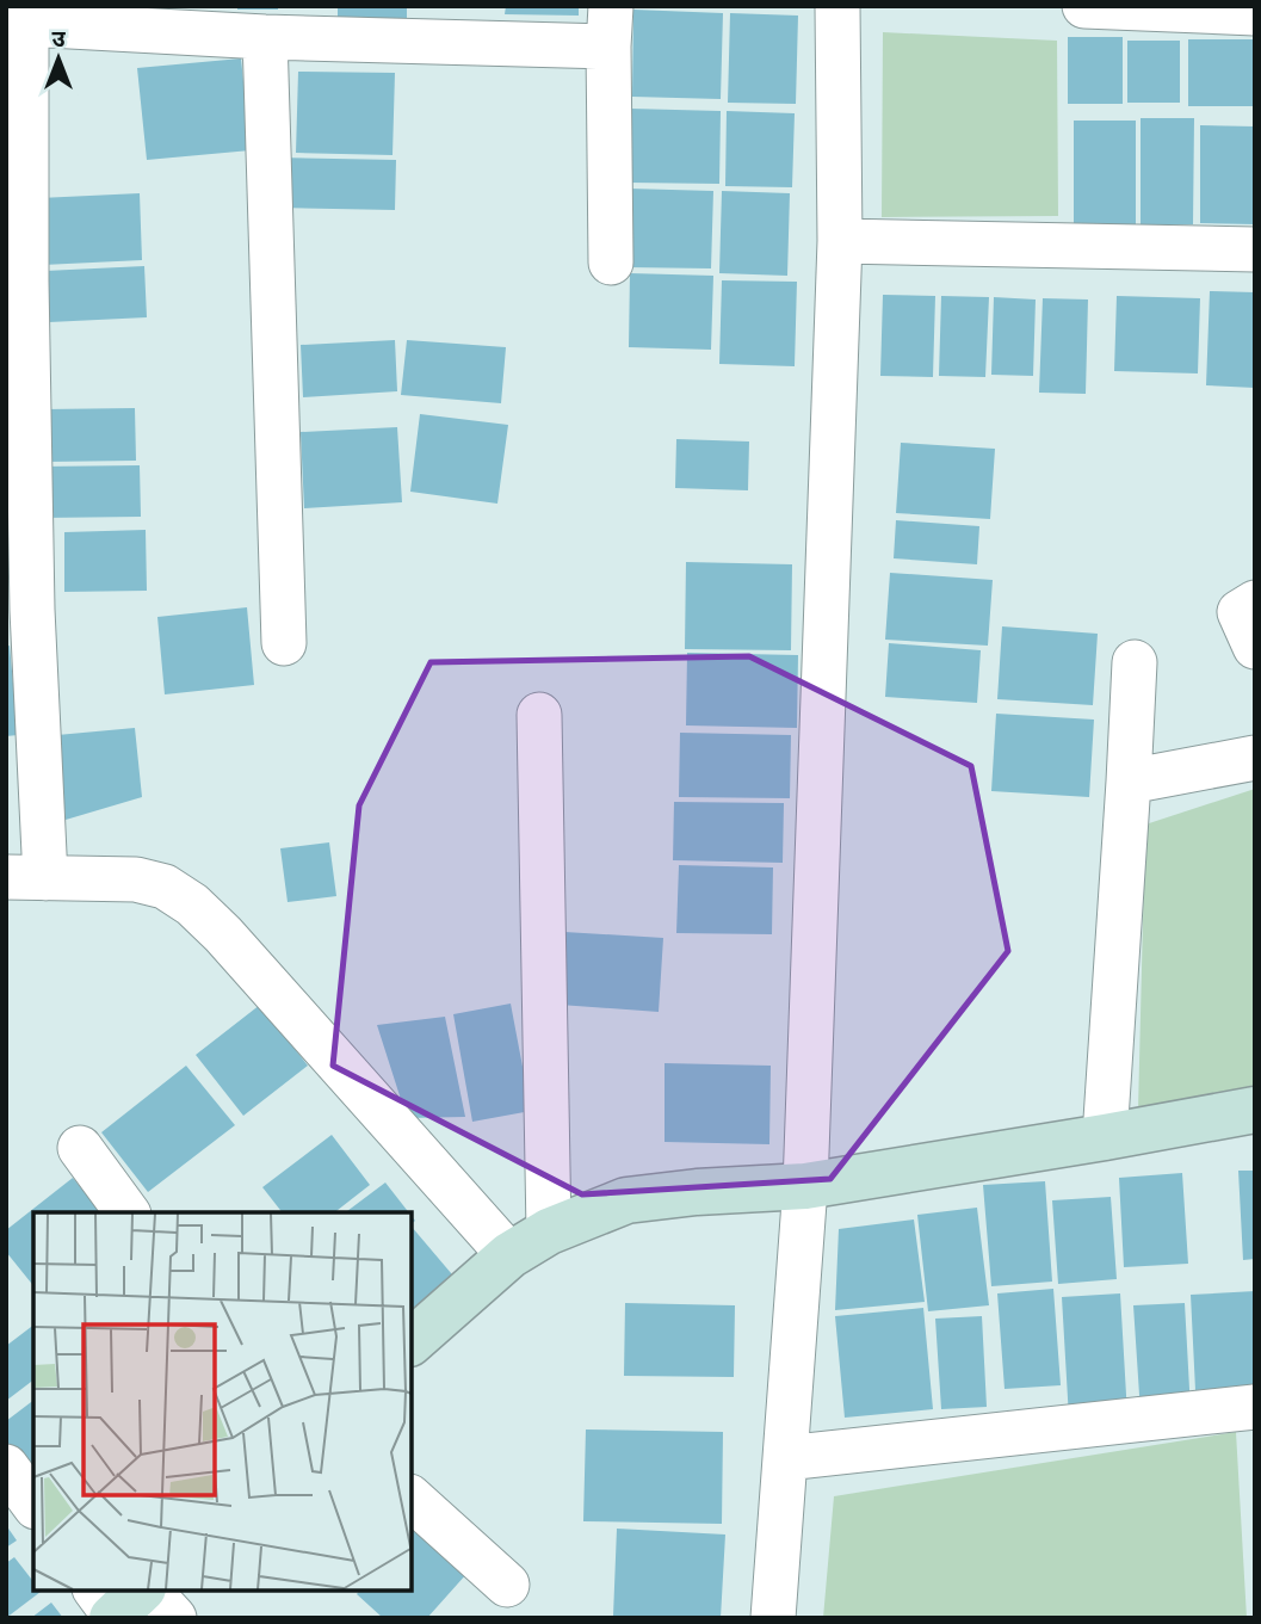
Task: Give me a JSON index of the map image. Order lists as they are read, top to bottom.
{
  "north": "top"
}
